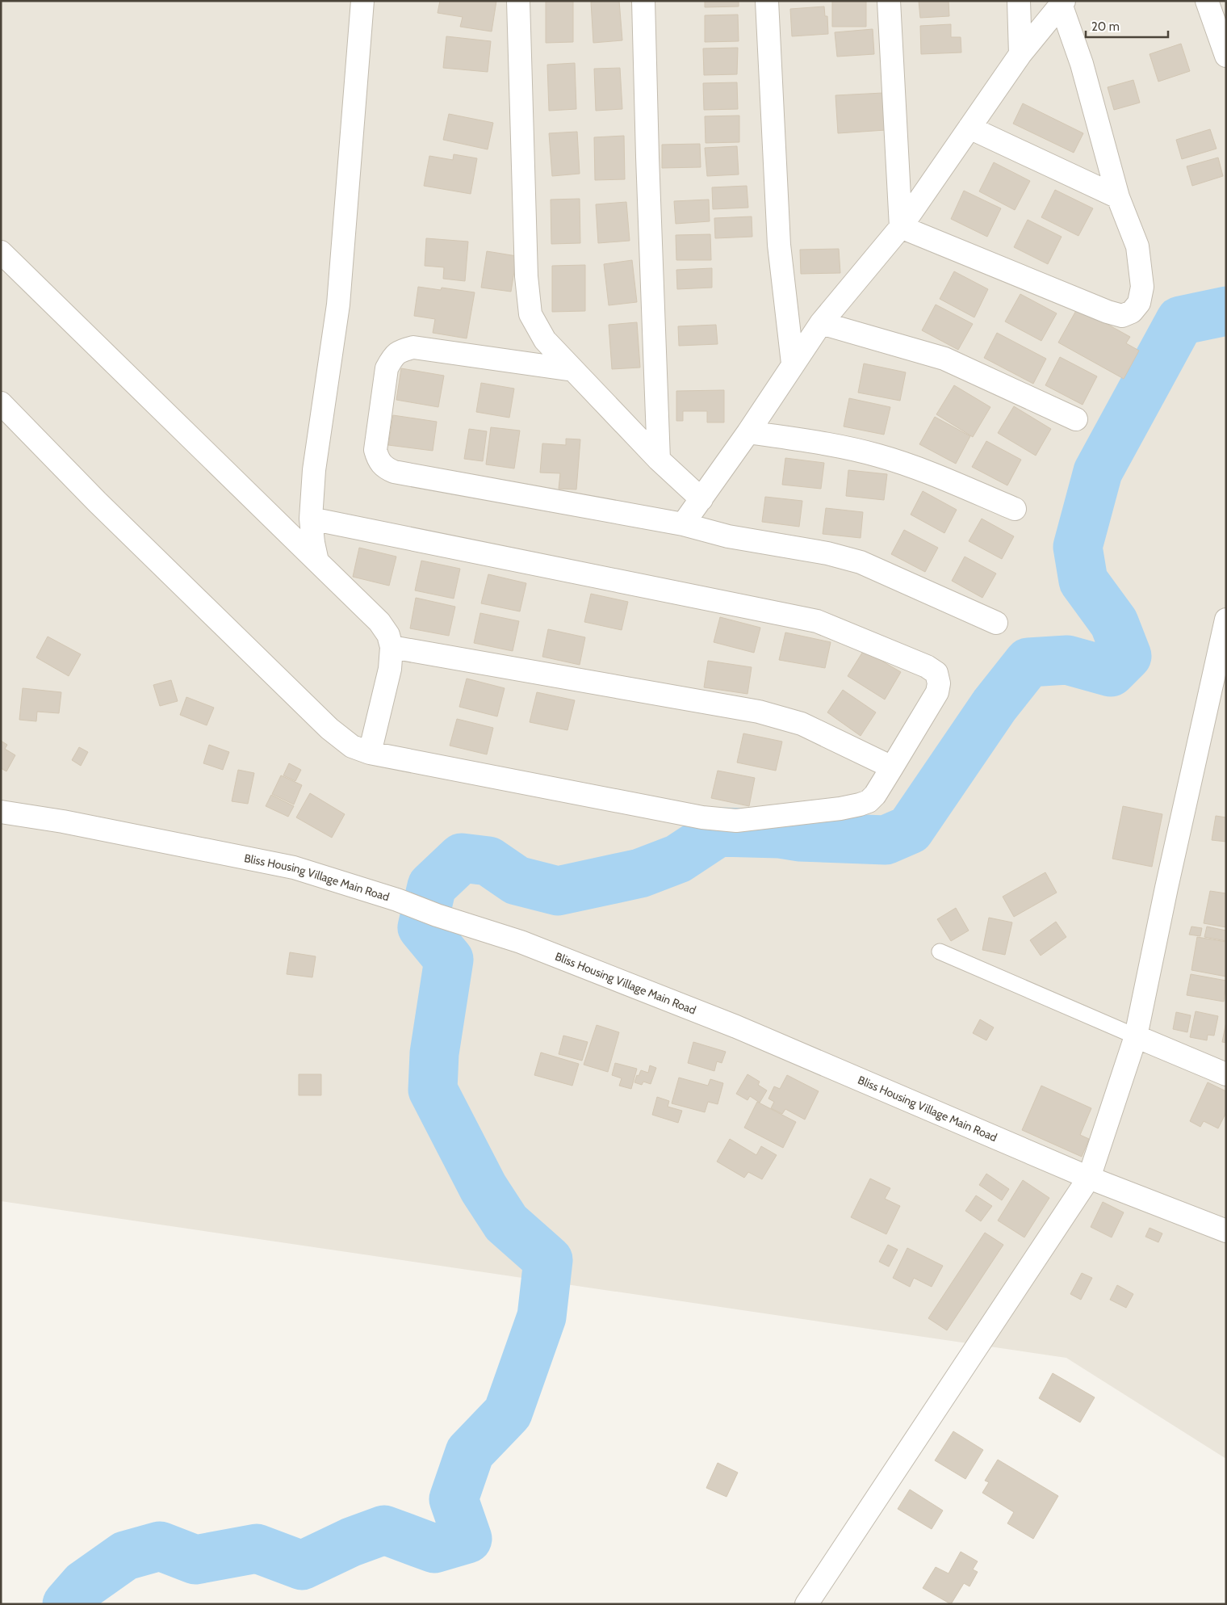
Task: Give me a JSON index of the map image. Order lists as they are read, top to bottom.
{
  "streets": {
    "street": ["Bliss Housing Village Main Road"]
  },
  "scale_bar": "20 m"
}
